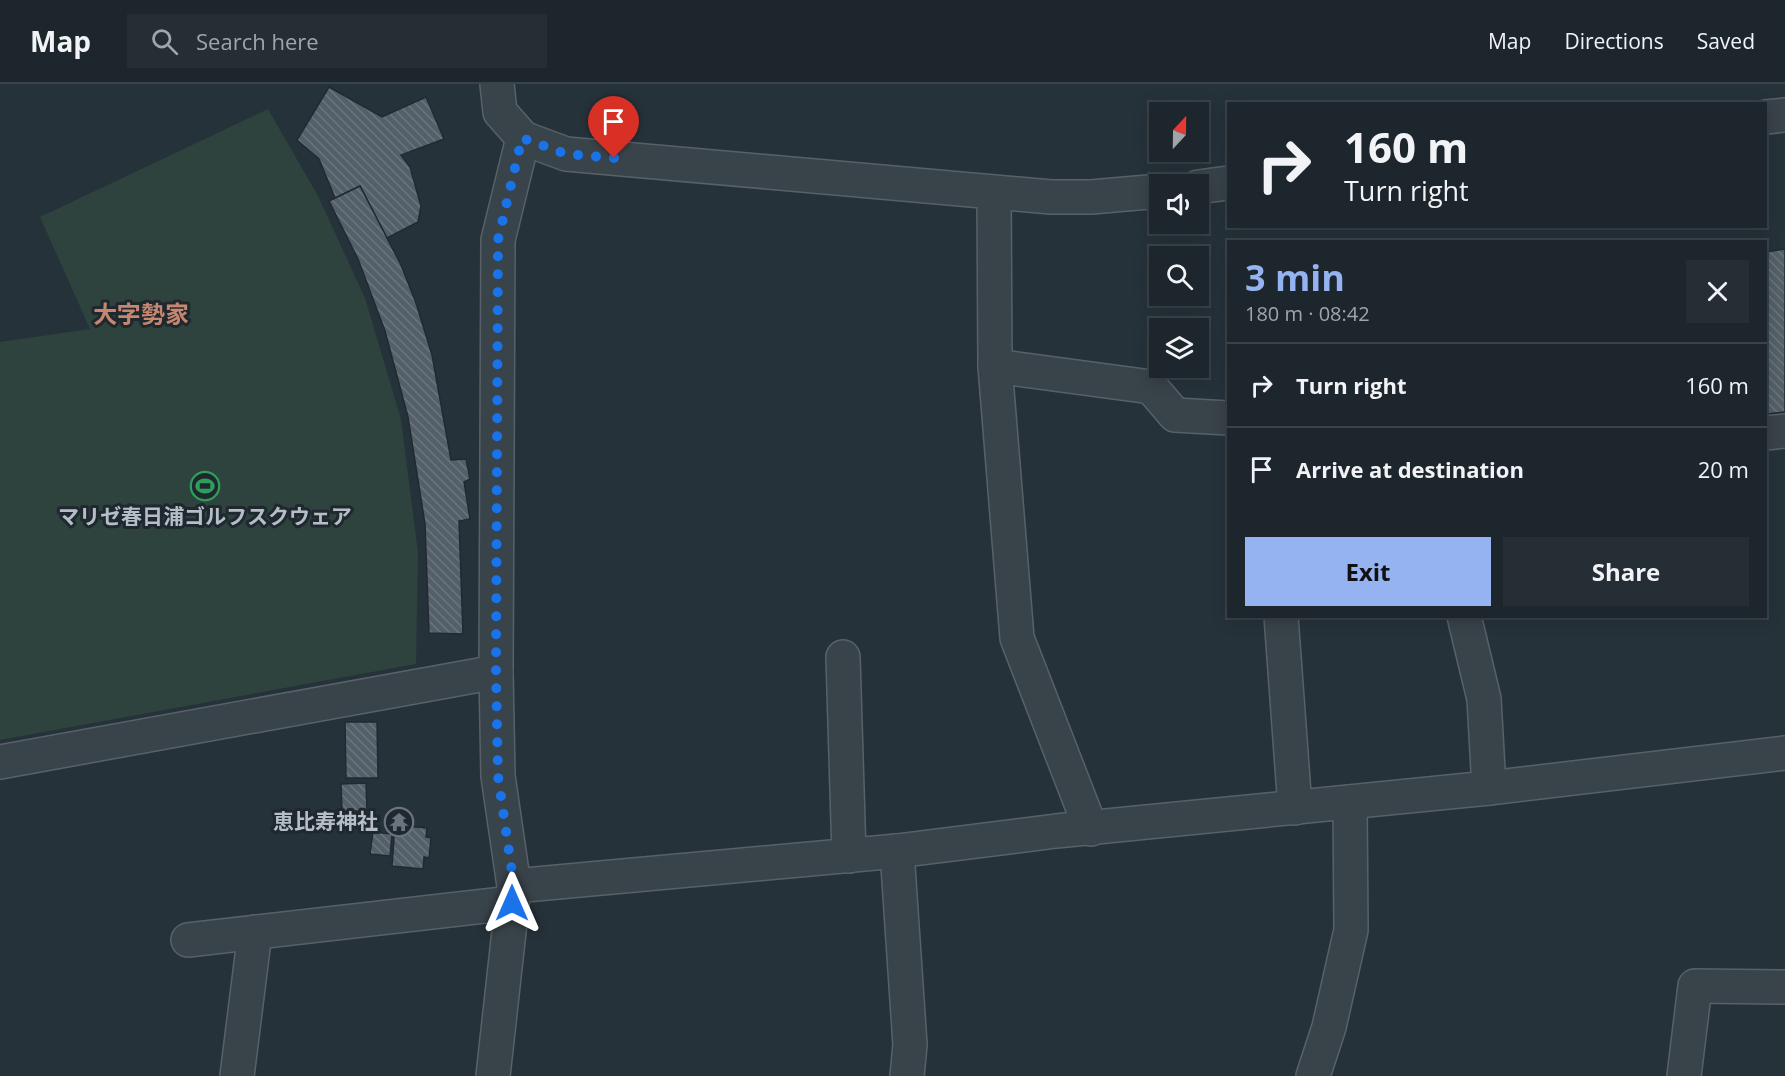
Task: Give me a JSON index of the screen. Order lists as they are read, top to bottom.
{
  "districts": ["大字勢家"],
  "places": {
    "sports": ["マリゼ春日浦ゴルフスクウェア"],
    "temple": ["恵比寿神社"]
  },
  "north": "top",
  "page": {
    "header": "Map",
    "search": "Search here",
    "nav": ["Map", "Directions", "Saved"],
    "turn": ["160 m", "Turn right"],
    "heading": ["3 min", "180 m · 08:42"],
    "list": [
      {
        "name": "Turn right",
        "value": "160 m"
      },
      {
        "name": "Arrive at destination",
        "value": "20 m"
      }
    ],
    "buttons": ["Exit", "Share"]
  }
}
